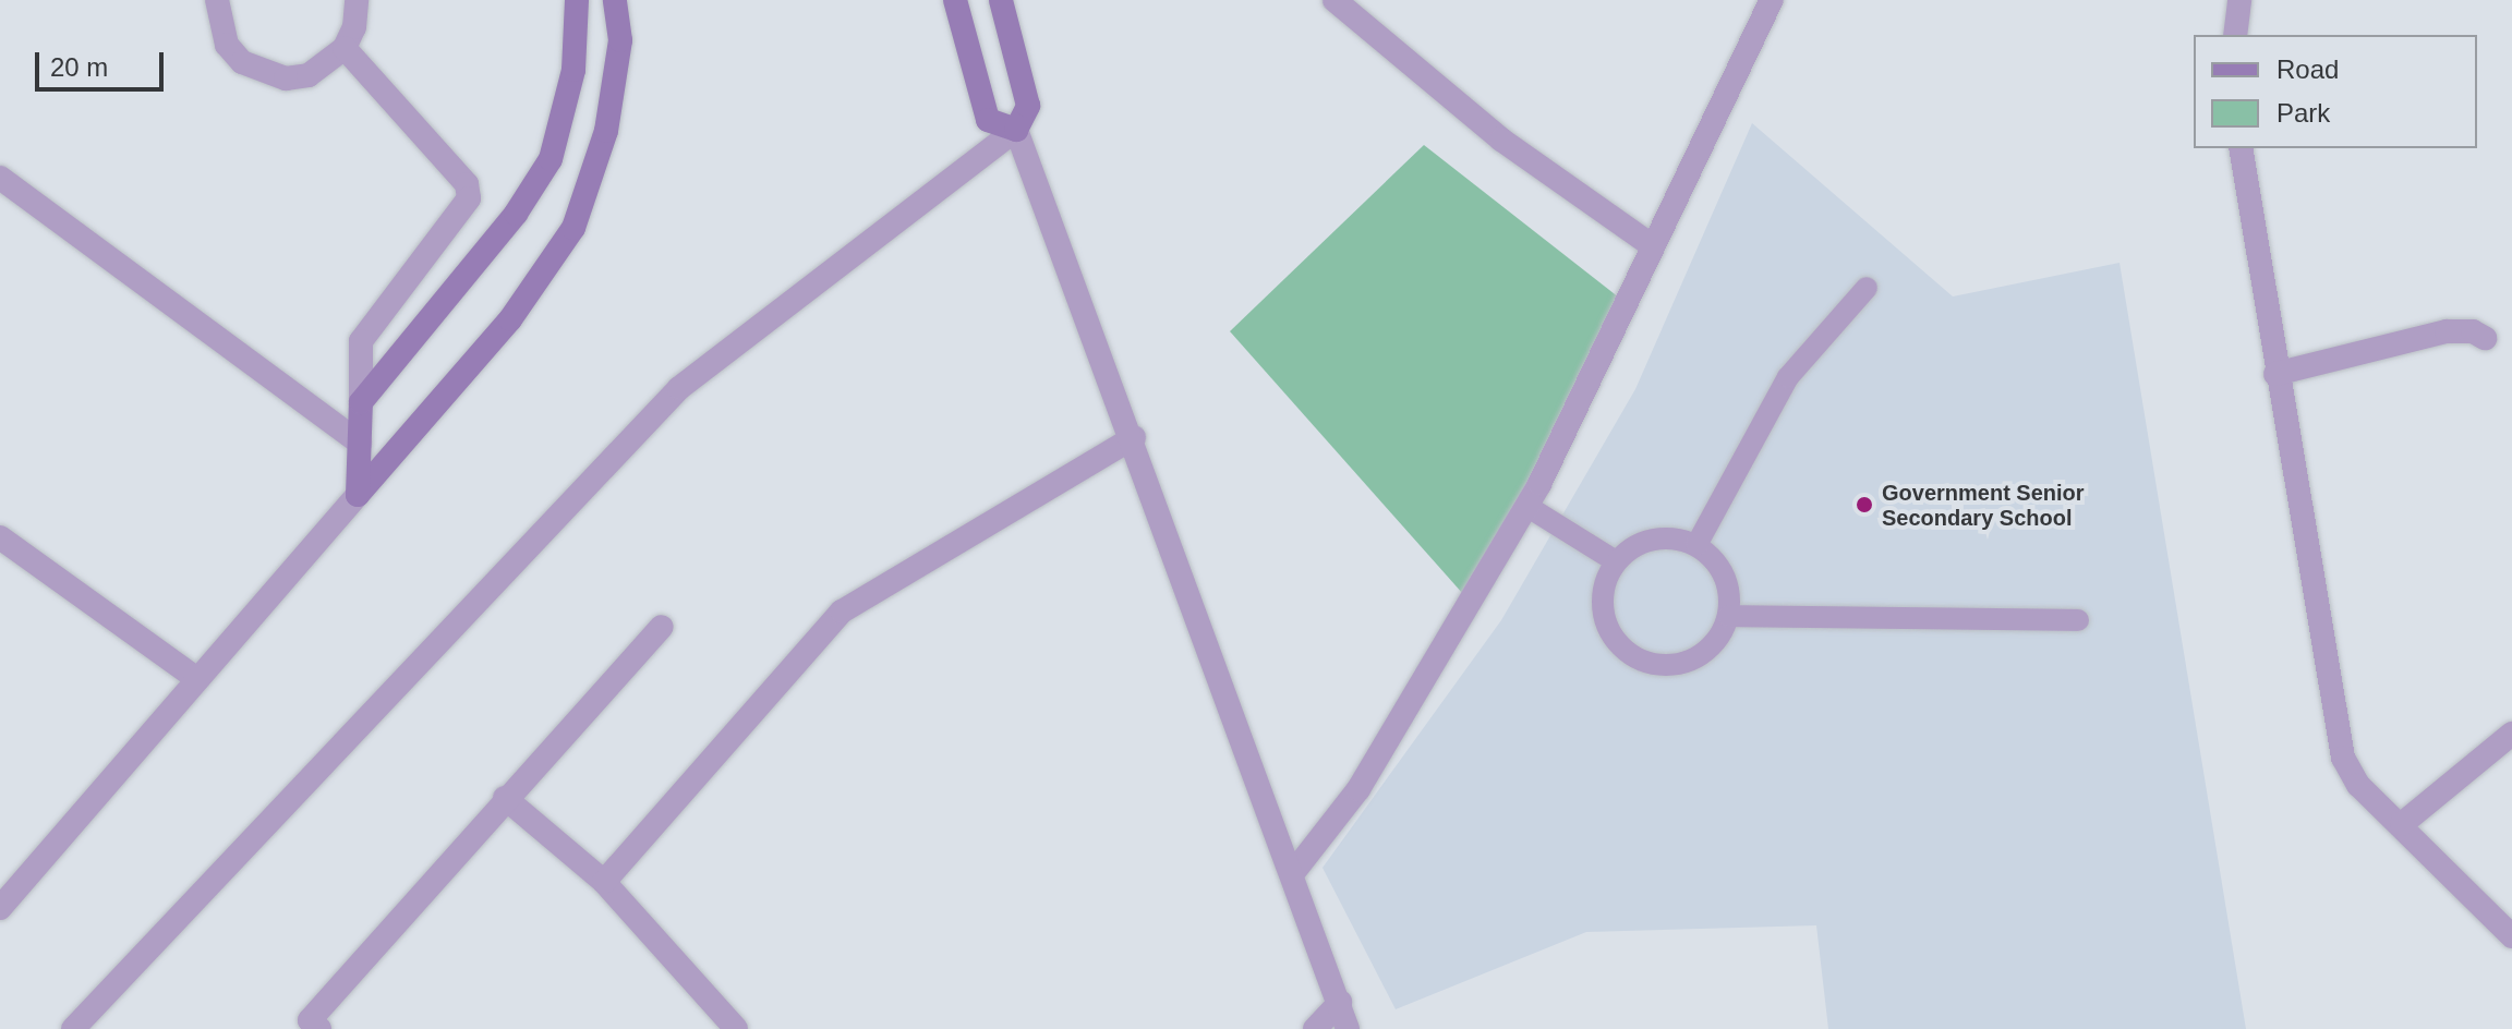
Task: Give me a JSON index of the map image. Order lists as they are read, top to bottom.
{
  "places": ["Government Senior Secondary School"],
  "legend": ["Road", "Park"],
  "scale_bar": "20 m"
}
